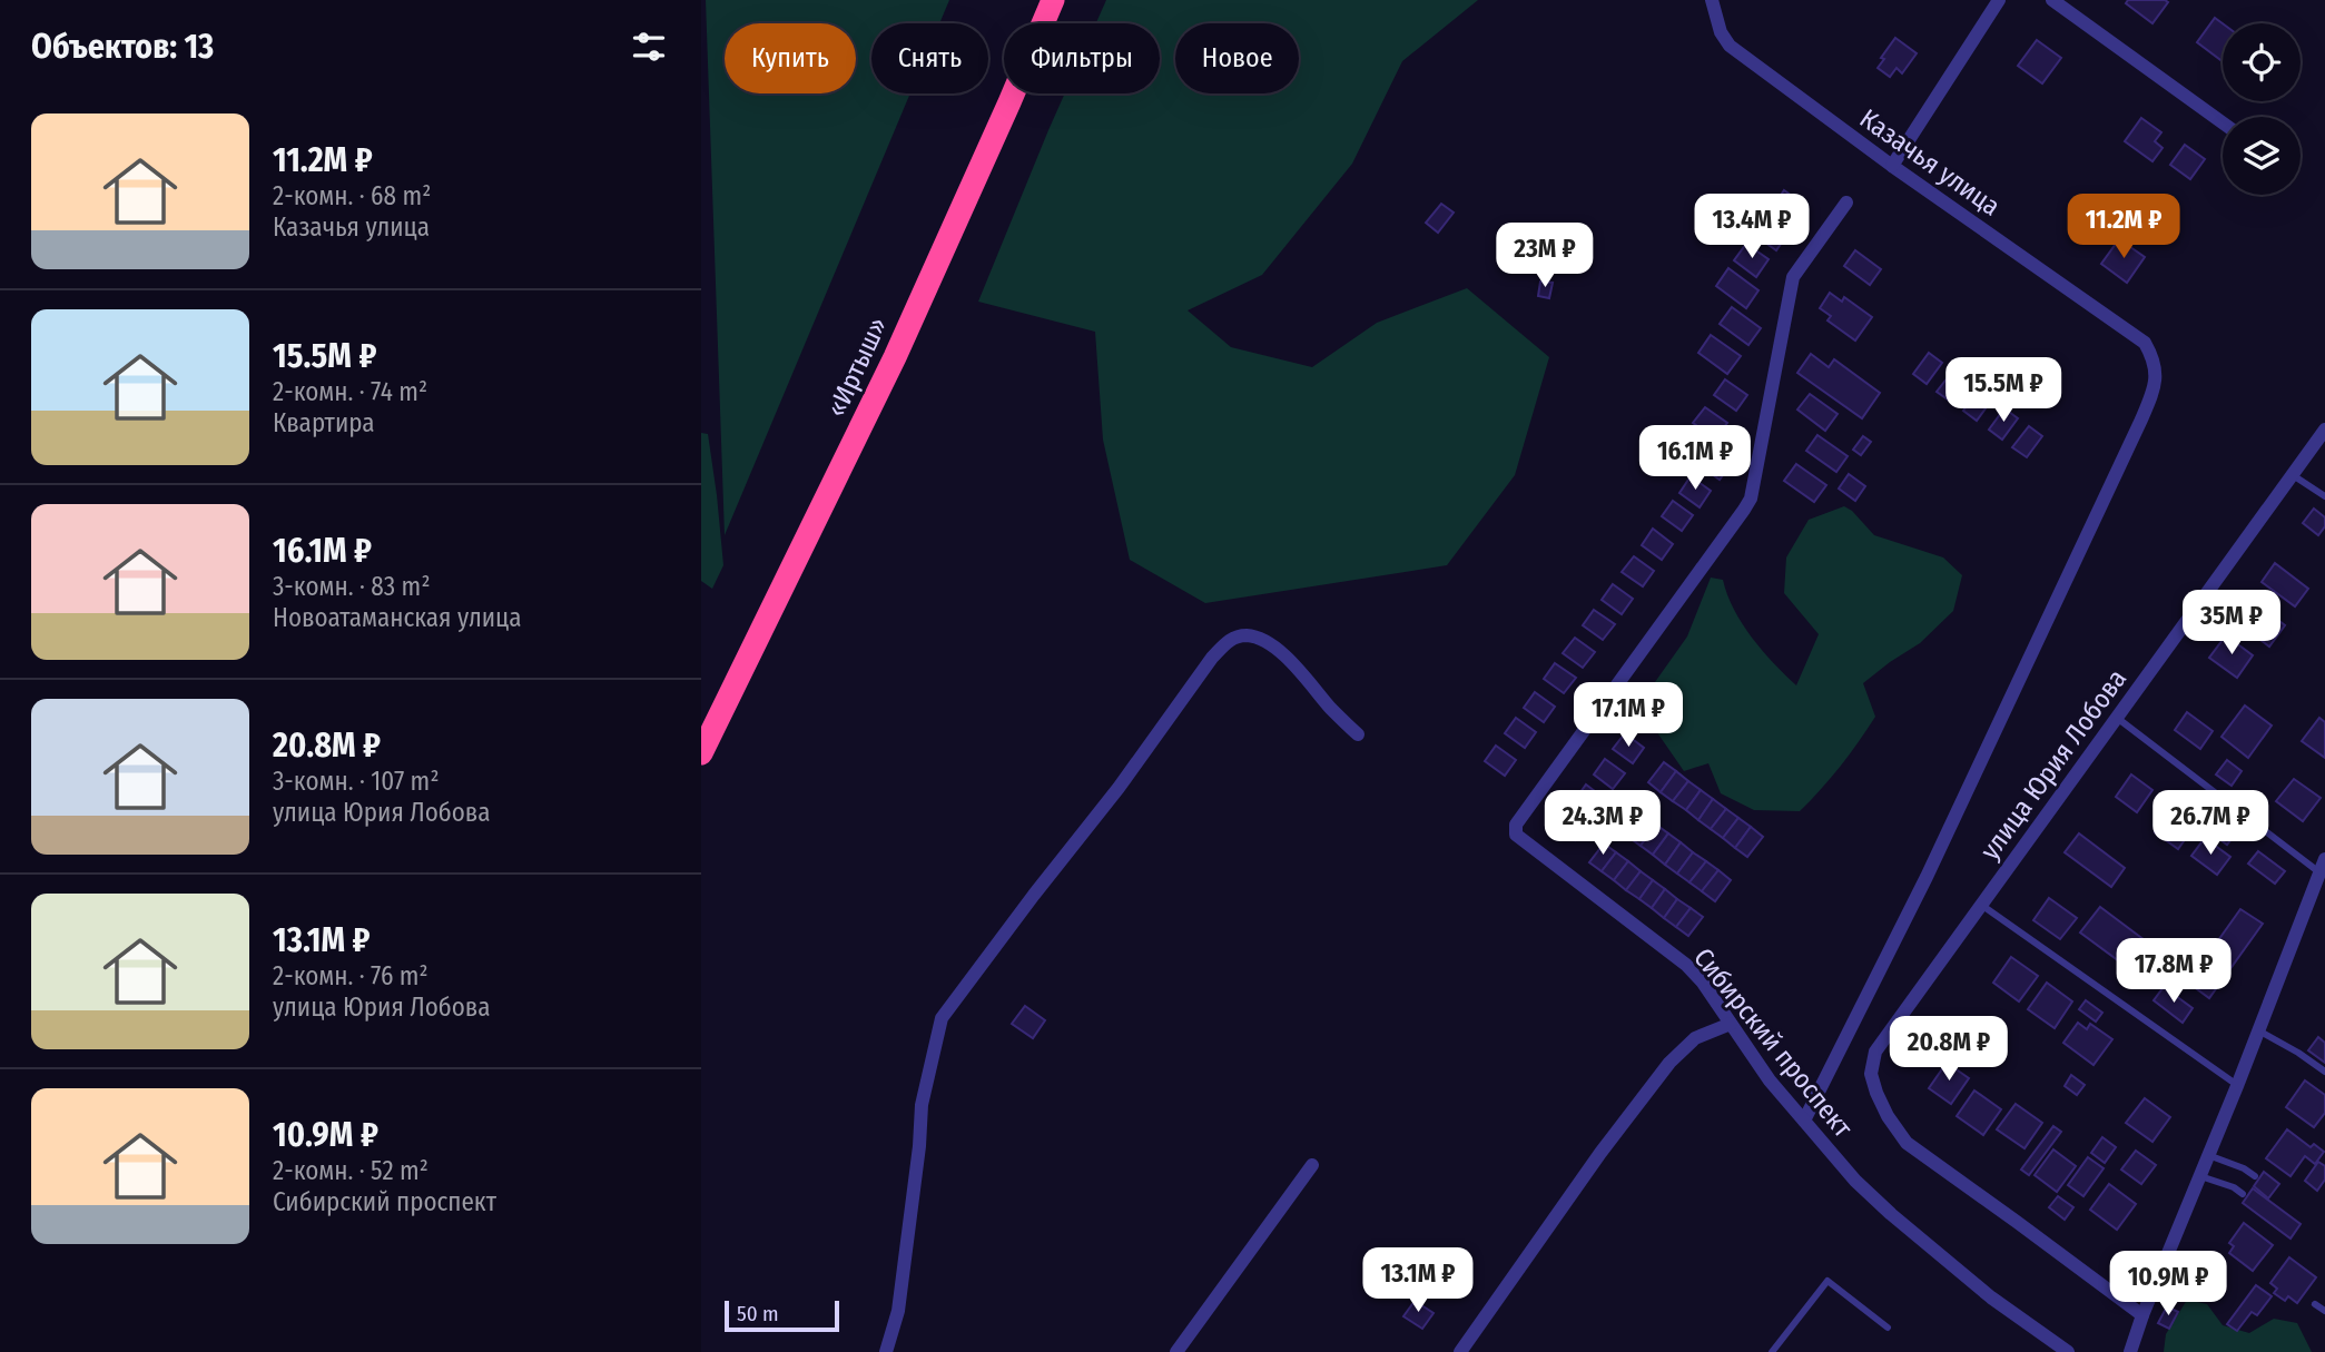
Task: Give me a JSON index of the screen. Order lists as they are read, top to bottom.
{
  "streets": {
    "highway": ["«Иртыш»"],
    "street": ["Казачья улица", "улица Юрия Лобова", "Сибирский проспект"]
  },
  "crossings": [
    ["Казачья улица", "Сибирский проспект"]
  ],
  "scale_bar": "50 m",
  "page": {
    "heading": "Объектов: 13",
    "chip": [
      "Купить",
      "Снять",
      "Фильтры",
      "Новое"
    ],
    "list": [
      {
        "name": "11.2M ₽",
        "note": "2-комн. · 68 m² · Казачья улица"
      },
      {
        "name": "15.5M ₽",
        "note": "2-комн. · 74 m² · Квартира"
      },
      {
        "name": "16.1M ₽",
        "note": "3-комн. · 83 m² · Новоатаманская улица"
      },
      {
        "name": "20.8M ₽",
        "note": "3-комн. · 107 m² · улица Юрия Лобова"
      },
      {
        "name": "13.1M ₽",
        "note": "2-комн. · 76 m² · улица Юрия Лобова"
      },
      {
        "name": "10.9M ₽",
        "note": "2-комн. · 52 m² · Сибирский проспект"
      }
    ],
    "price": [
      "13.4M ₽",
      "11.2M ₽",
      "23M ₽",
      "15.5M ₽",
      "16.1M ₽",
      "35M ₽",
      "17.1M ₽",
      "24.3M ₽",
      "26.7M ₽",
      "17.8M ₽",
      "20.8M ₽",
      "13.1M ₽",
      "10.9M ₽"
    ],
    "scale": "50 m"
  }
}
